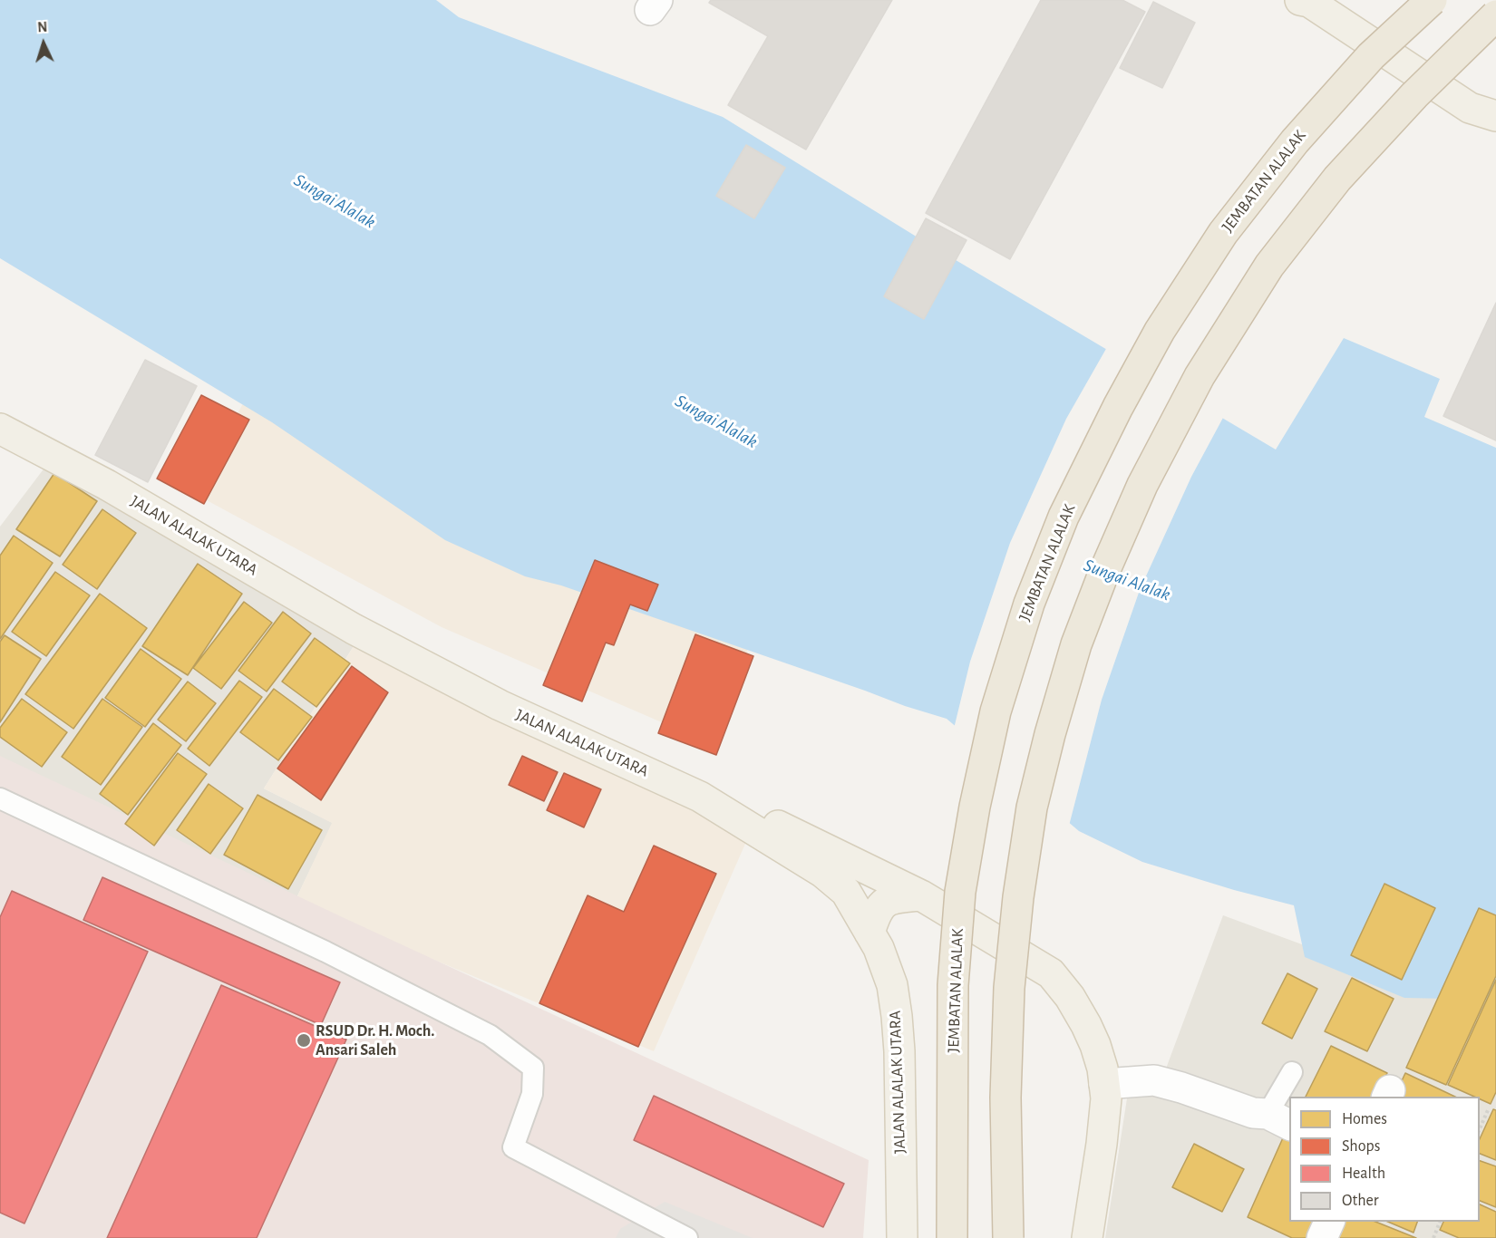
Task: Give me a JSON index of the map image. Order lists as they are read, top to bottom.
{
  "streets": {
    "highway": ["JEMBATAN ALALAK"],
    "main road": ["JALAN ALALAK UTARA"]
  },
  "water": ["Sungai Alalak"],
  "places": ["RSUD Dr. H. Moch. Ansari Saleh"],
  "legend": [
    "Homes",
    "Shops",
    "Health",
    "Other"
  ],
  "north": "top"
}
